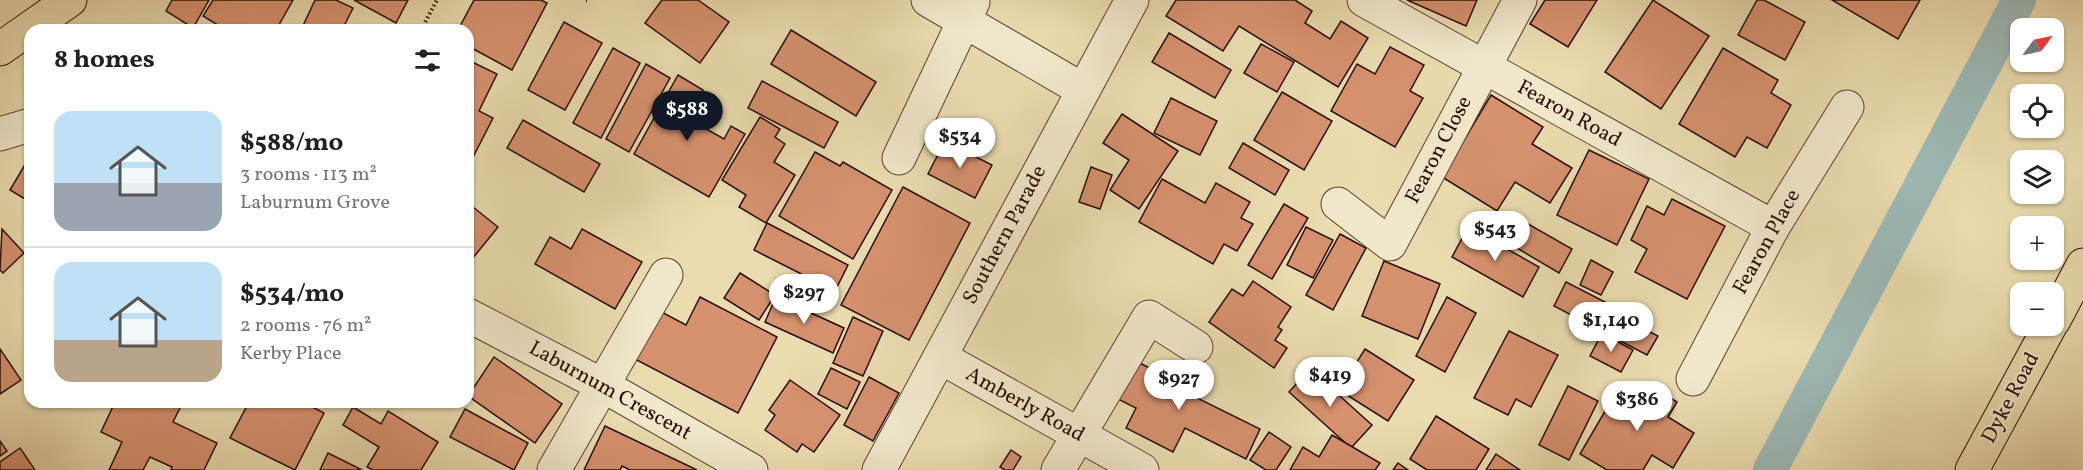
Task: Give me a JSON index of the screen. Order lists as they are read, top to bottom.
{
  "streets": {
    "main road": ["Dyke Road"],
    "street": [
      "Fearon Road",
      "Fearon Close",
      "Southern Parade",
      "Fearon Place",
      "Laburnum Crescent",
      "Amberly Road"
    ]
  },
  "crossings": [
    ["Fearon Road", "Fearon Close"],
    ["Fearon Road", "Fearon Place"],
    ["Southern Parade", "Amberly Road"]
  ],
  "north": "top right",
  "page": {
    "map_buttons": ["+", "−"],
    "heading": "8 homes",
    "price": [
      "$588",
      "$534",
      "$543",
      "$297",
      "$1,140",
      "$419",
      "$927",
      "$386"
    ],
    "list": [
      {
        "name": "$588/mo",
        "note": "3 rooms · 113 m² · Laburnum Grove"
      },
      {
        "name": "$534/mo",
        "note": "2 rooms · 76 m² · Kerby Place"
      }
    ]
  }
}
